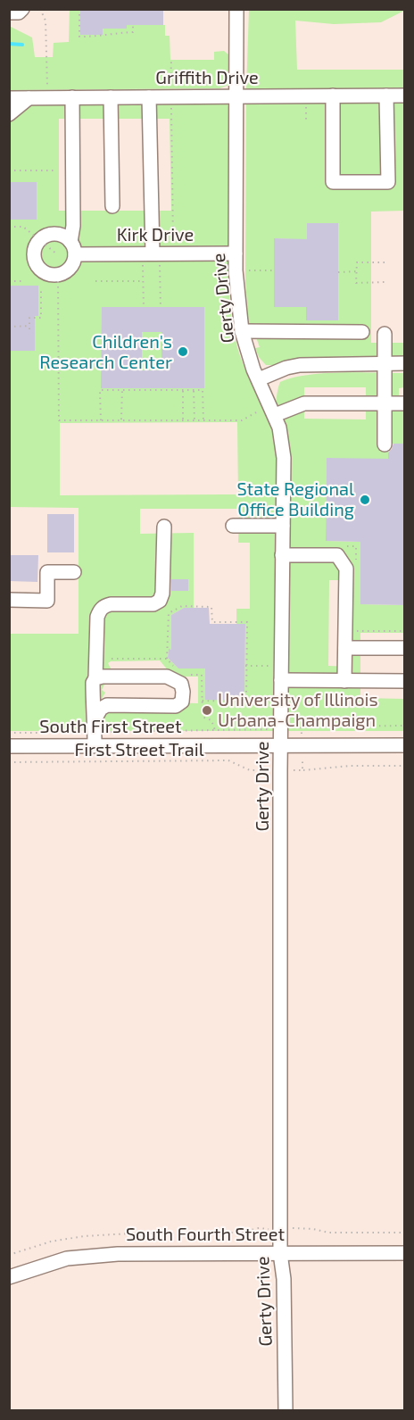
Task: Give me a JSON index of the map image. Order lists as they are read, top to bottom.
{
  "streets": {
    "street": [
      "Griffith Drive",
      "Kirk Drive",
      "Gerty Drive",
      "South First Street",
      "South Fourth Street"
    ],
    "path": ["First Street Trail"]
  },
  "crossings": [
    ["Griffith Drive", "Gerty Drive"],
    ["Kirk Drive", "Gerty Drive"],
    ["Gerty Drive", "South First Street"],
    ["Gerty Drive", "South Fourth Street"]
  ],
  "places": ["Children's Research Center", "State Regional Office Building", "University of Illinois Urbana-Champaign"]
}
